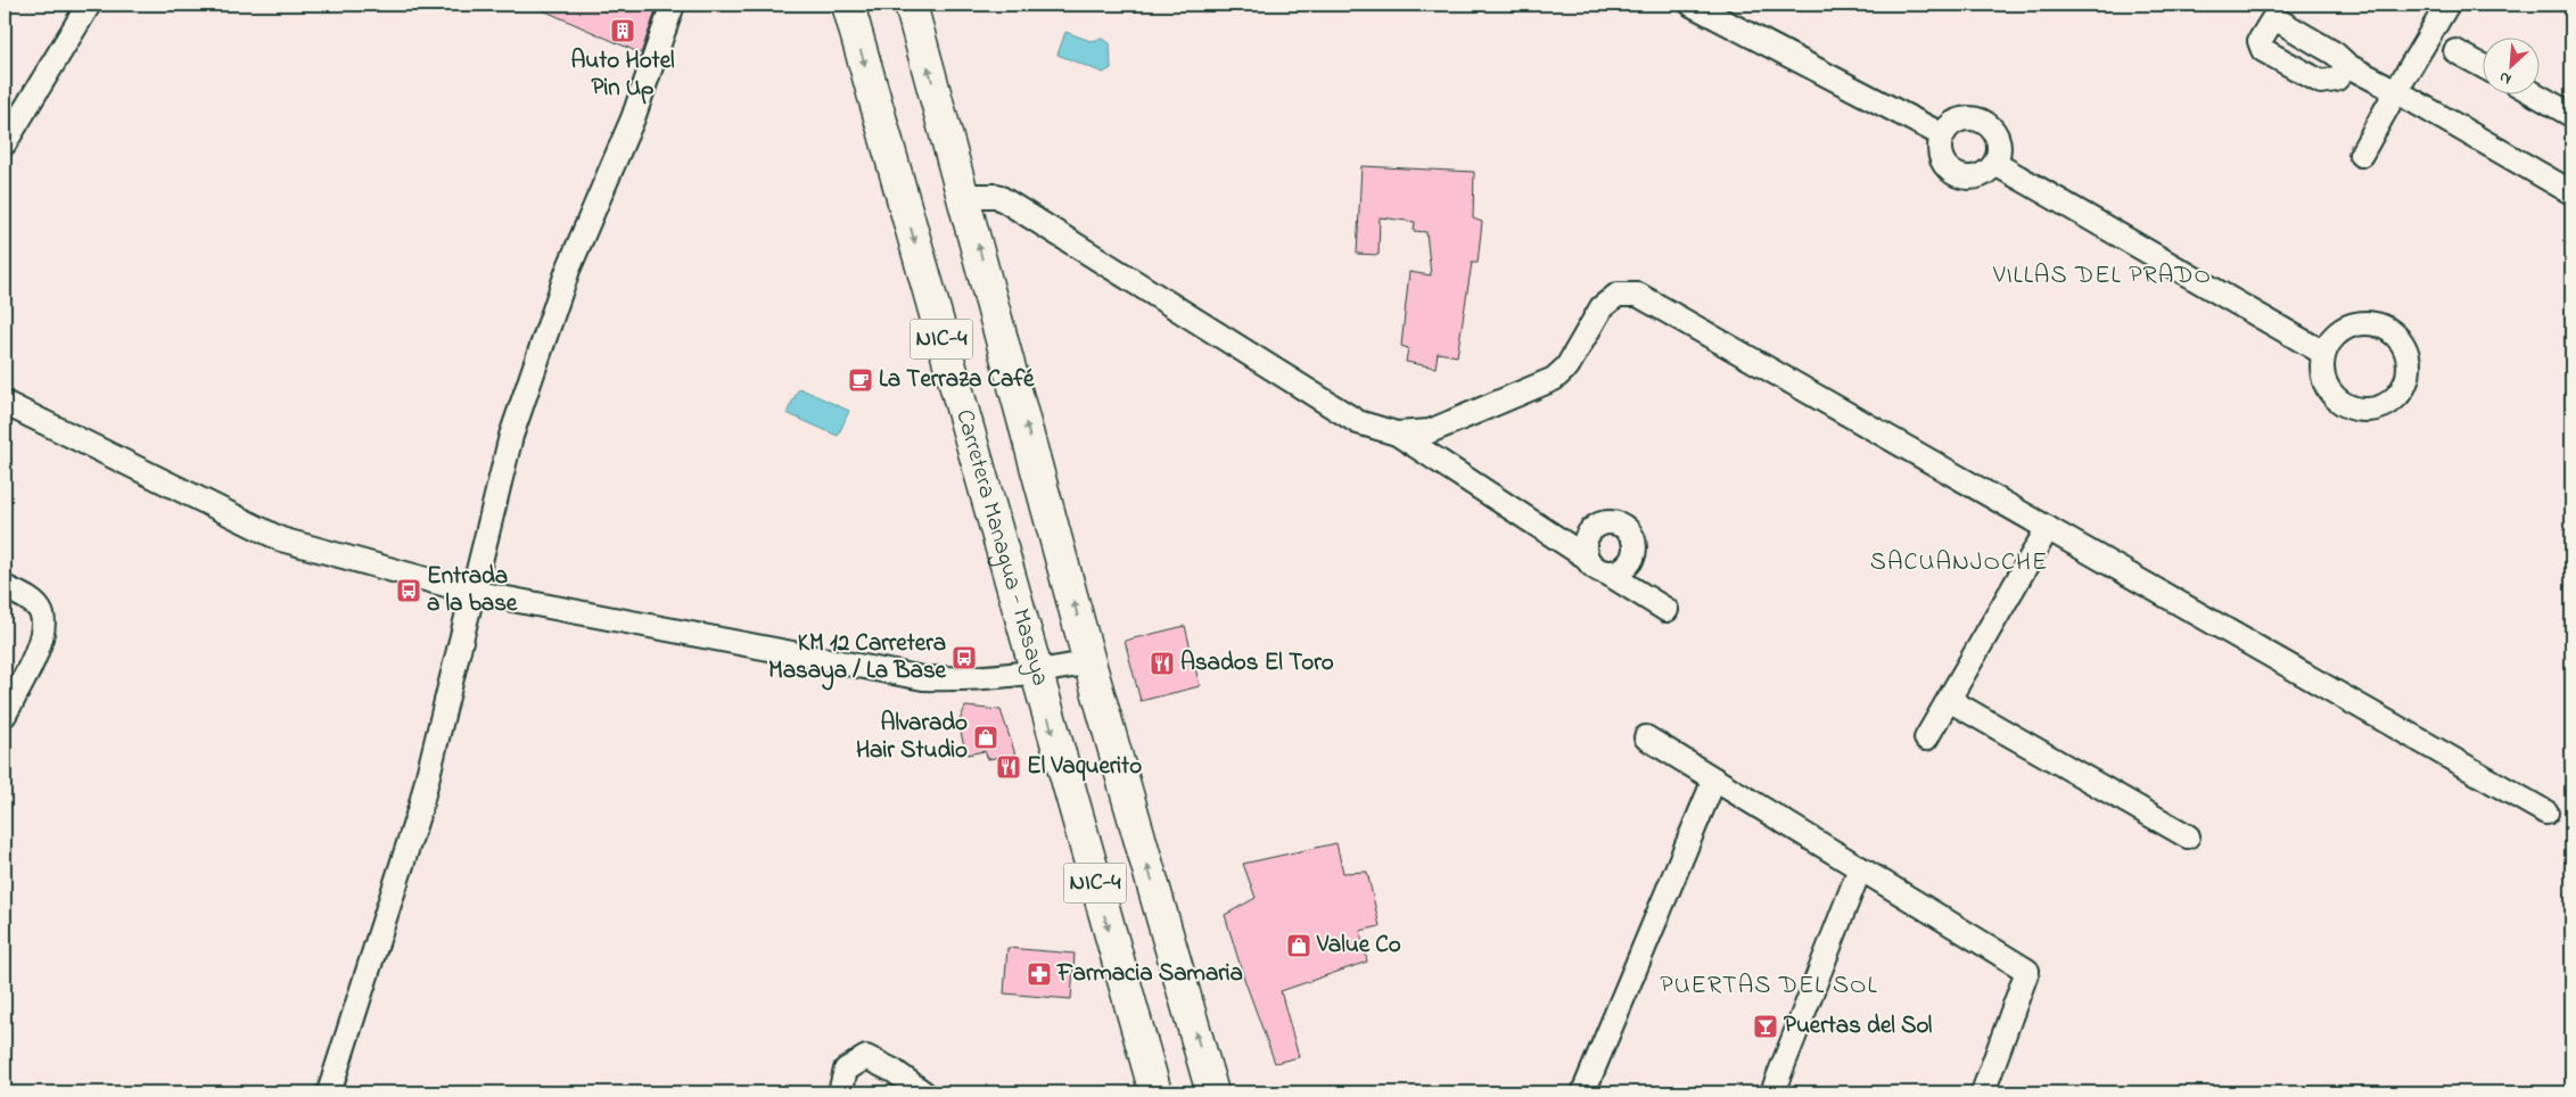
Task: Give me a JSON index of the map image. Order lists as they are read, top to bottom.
{
  "streets": {
    "highway": ["NIC-4", "Carretera Managua - Masaya"]
  },
  "districts": ["VILLAS DEL PRADO", "SACUANJOCHE", "PUERTAS DEL SOL"],
  "places": {
    "building": ["Auto Hotel Pin Up"],
    "cafe": ["La Terraza Café"],
    "bus stop": ["Entrada a la base", "KM 12 Carretera Masaya / La Base"],
    "restaurant": ["Asados El Toro", "El Vaquerito"],
    "shop": ["Alvarado Hair Studio", "Value Co"],
    "pharmacy": ["Farmacia Samaria"],
    "bar": ["Puertas del Sol"]
  },
  "north": "bottom left"
}
